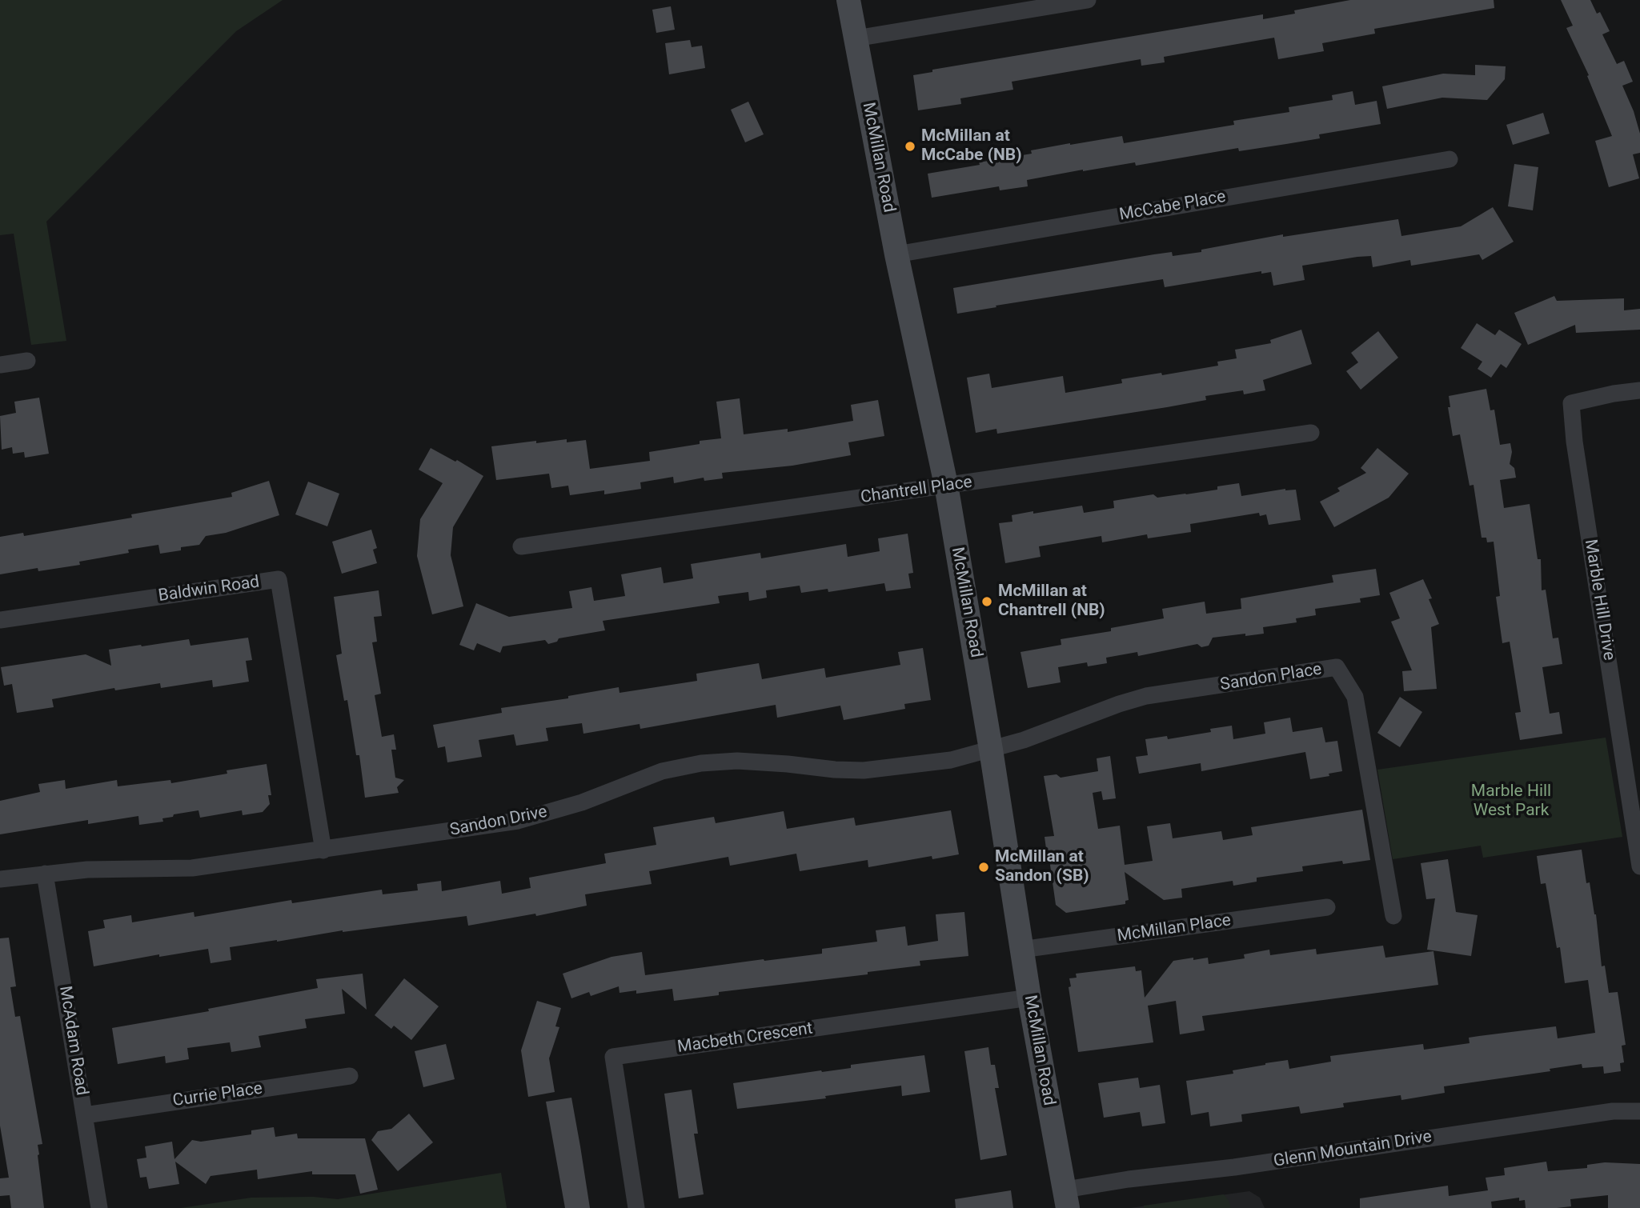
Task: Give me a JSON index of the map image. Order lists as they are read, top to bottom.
{
  "streets": {
    "main road": ["McMillan Road"],
    "street": [
      "McCabe Place",
      "Chantrell Place",
      "Baldwin Road",
      "Marble Hill Drive",
      "Sandon Place",
      "Sandon Drive",
      "McMillan Place",
      "Macbeth Crescent",
      "McAdam Road",
      "Currie Place",
      "Glenn Mountain Drive"
    ]
  },
  "crossings": [
    ["McMillan Road", "McCabe Place"],
    ["McMillan Road", "Chantrell Place"],
    ["McMillan Road", "Sandon Place"],
    ["McMillan Road", "Sandon Drive"],
    ["McMillan Road", "McMillan Place"],
    ["McMillan Road", "Macbeth Crescent"],
    ["McMillan Road", "Glenn Mountain Drive"],
    ["Baldwin Road", "Sandon Drive"],
    ["Sandon Place", "Sandon Drive"],
    ["Sandon Drive", "McAdam Road"],
    ["McAdam Road", "Currie Place"]
  ],
  "parks": ["Marble Hill West Park"],
  "places": ["McMillan at McCabe (NB)", "McMillan at Chantrell (NB)", "McMillan at Sandon (SB)"]
}
